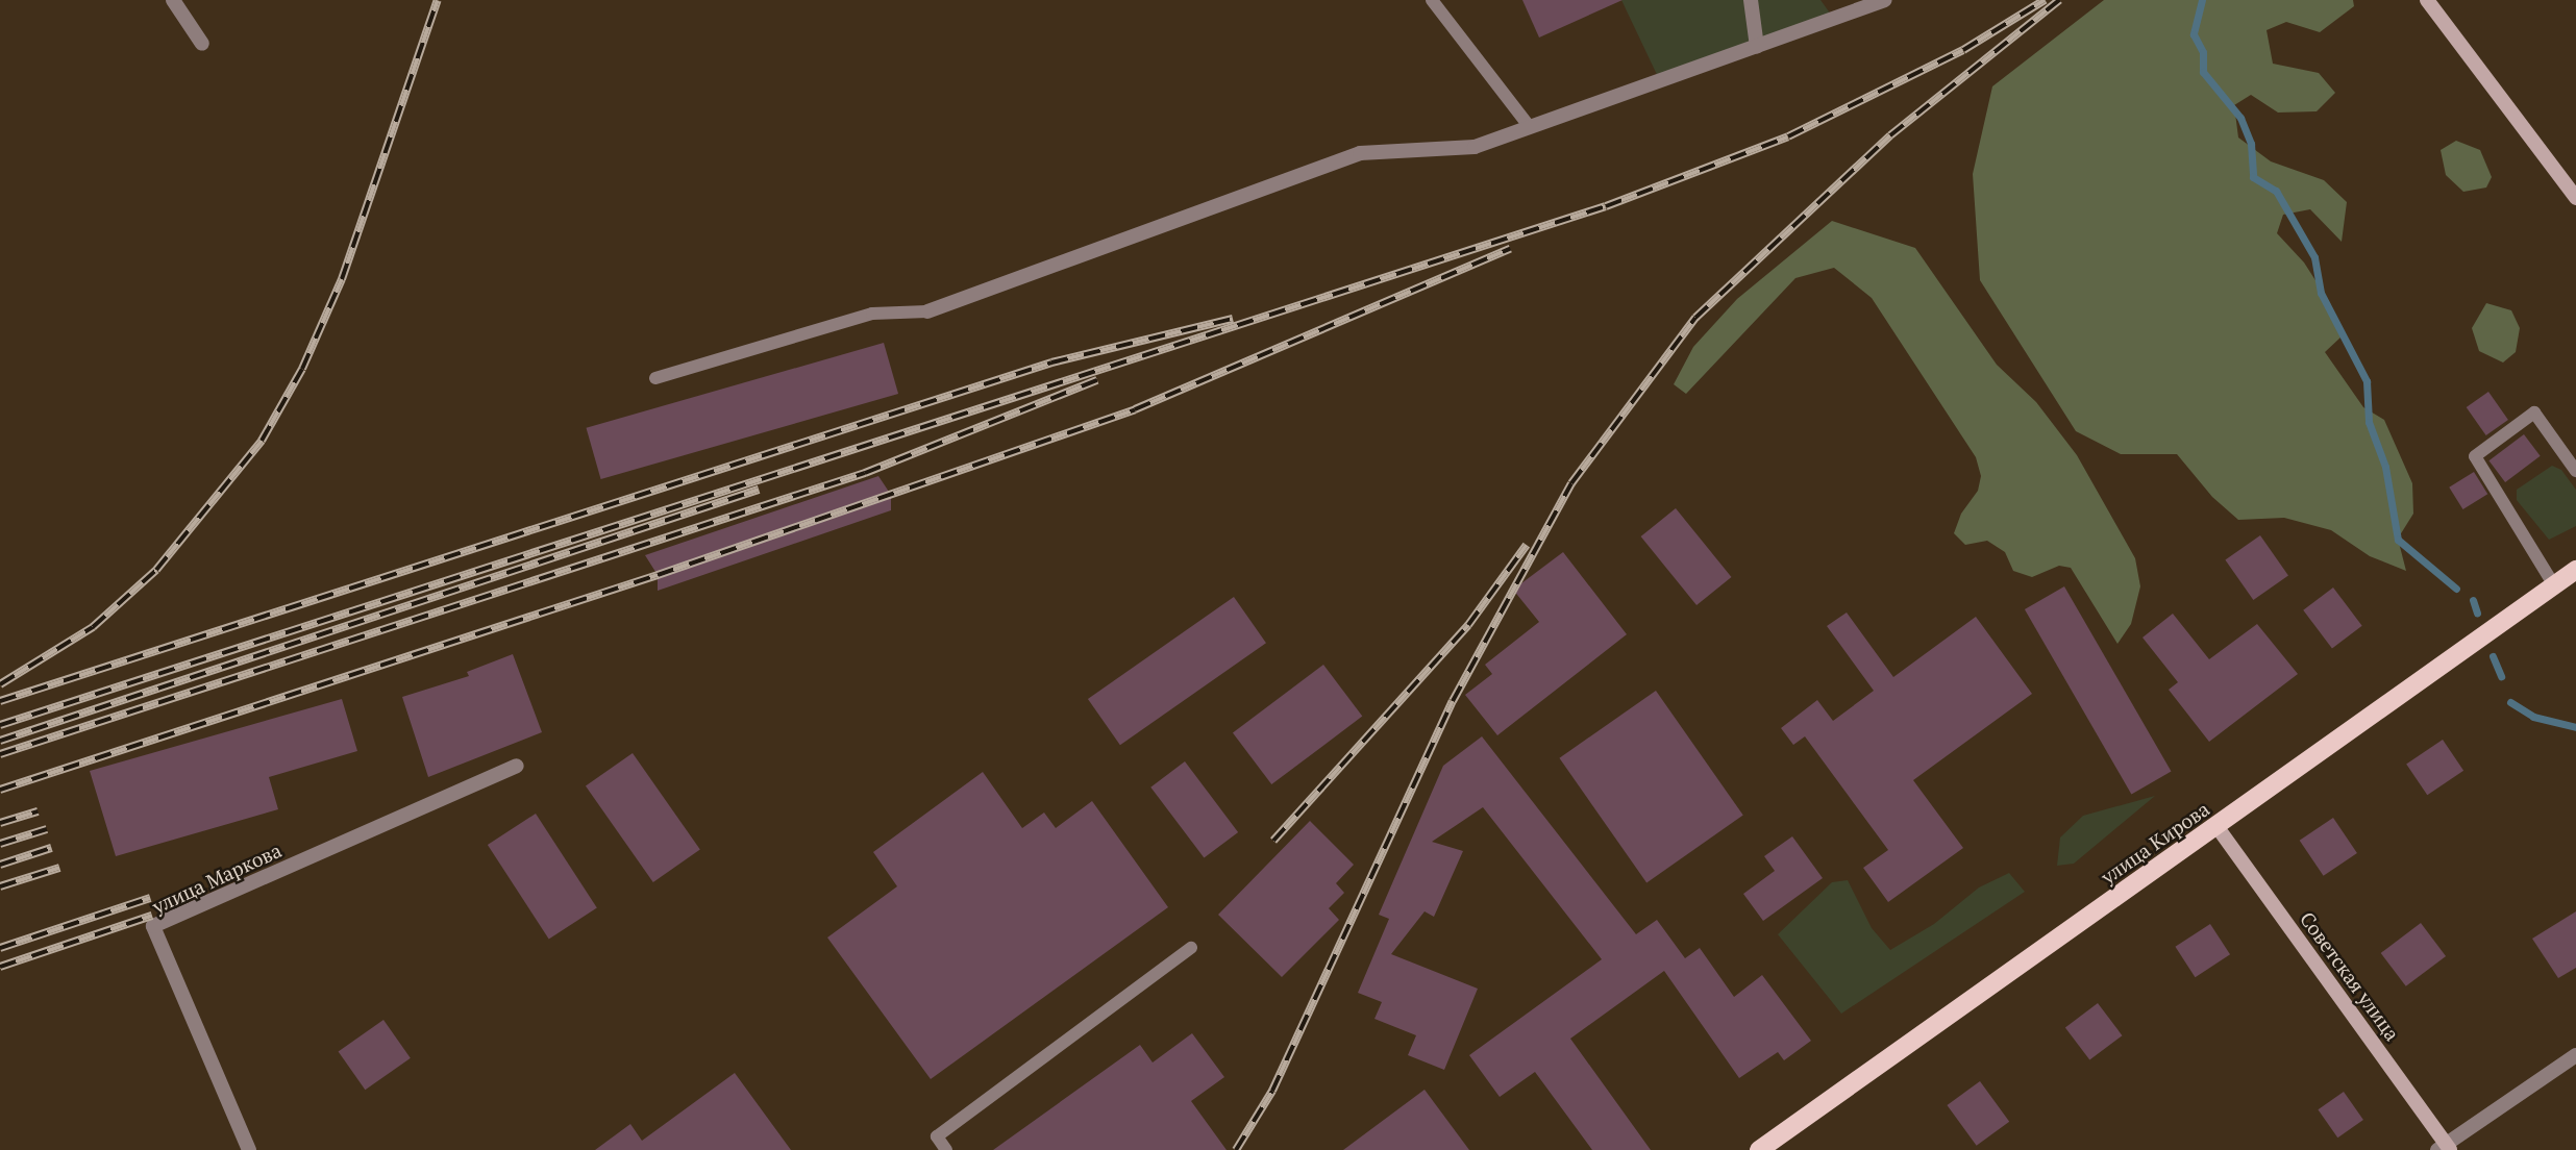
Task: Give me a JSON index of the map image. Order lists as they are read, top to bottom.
{
  "streets": {
    "main road": ["улица Кирова"],
    "street": ["улица Маркова", "Советская улица"]
  },
  "crossings": [
    ["улица Кирова", "Советская улица"]
  ]
}
